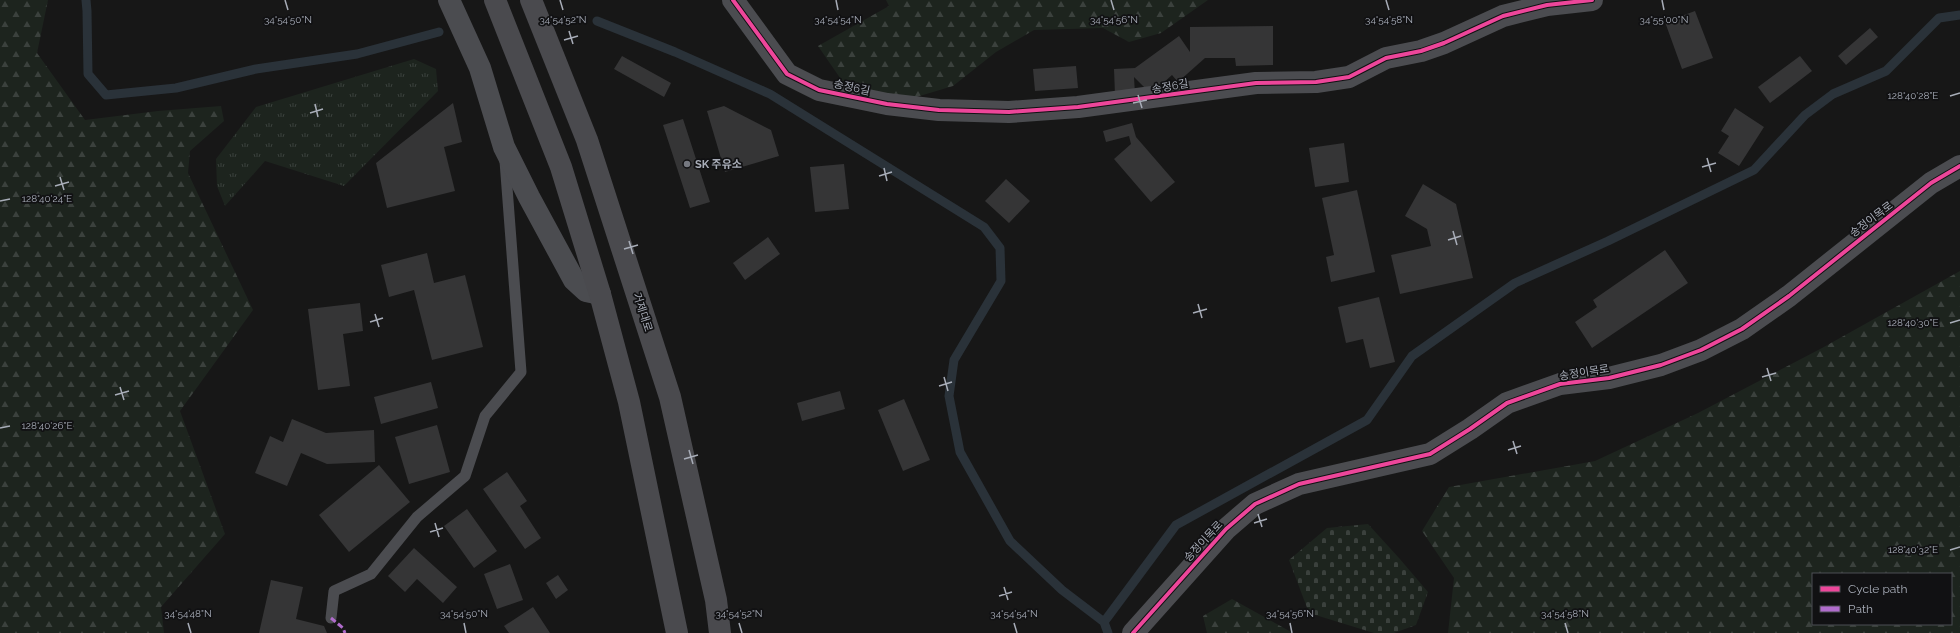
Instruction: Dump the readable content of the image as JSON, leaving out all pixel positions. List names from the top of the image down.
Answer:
{
  "streets": {
    "main road": ["거제대로"],
    "street": ["송정6길", "송정이목로"]
  },
  "places": ["SK 주유소"],
  "legend": ["Cycle path", "Path"],
  "coordinates": [
    "34°54'50\"N",
    "34°54'52\"N",
    "34°54'54\"N",
    "34°54'56\"N",
    "34°54'58\"N",
    "34°55'00\"N",
    "128°40'28\"E",
    "128°40'24\"E",
    "128°40'30\"E",
    "128°40'26\"E",
    "128°40'32\"E",
    "34°54'48\"N"
  ]
}
